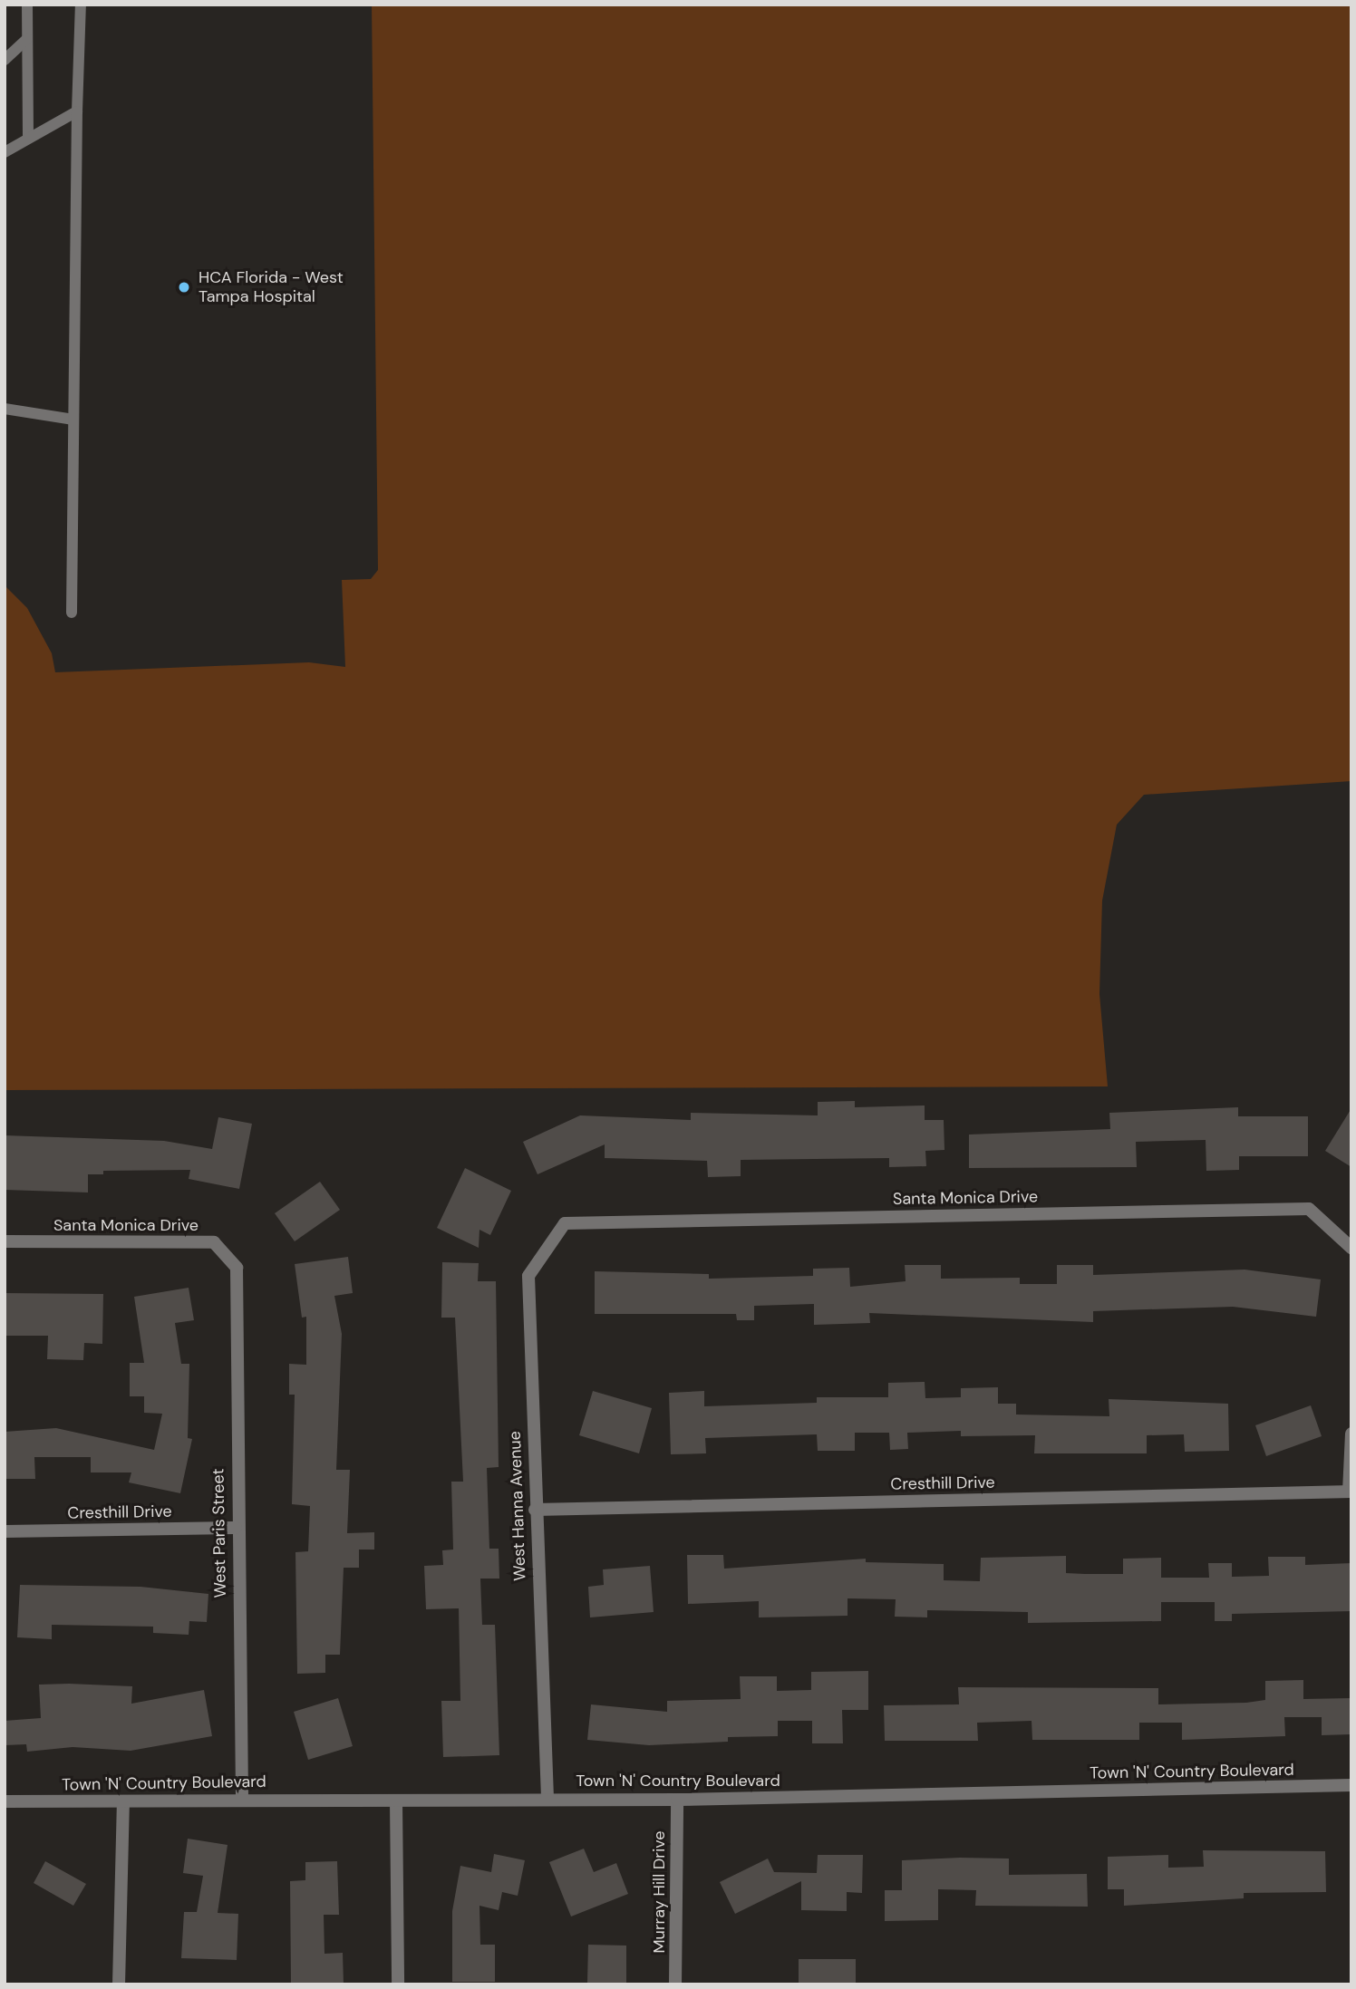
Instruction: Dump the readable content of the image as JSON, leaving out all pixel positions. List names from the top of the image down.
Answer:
{
  "streets": {
    "street": [
      "Santa Monica Drive",
      "Cresthill Drive",
      "West Hanna Avenue",
      "West Paris Street",
      "Town 'N' Country Boulevard",
      "Murray Hill Drive"
    ]
  },
  "crossings": [
    ["Santa Monica Drive", "West Hanna Avenue"],
    ["Santa Monica Drive", "West Paris Street"],
    ["Cresthill Drive", "West Hanna Avenue"],
    ["Cresthill Drive", "West Paris Street"],
    ["West Hanna Avenue", "Town 'N' Country Boulevard"],
    ["West Paris Street", "Town 'N' Country Boulevard"],
    ["Town 'N' Country Boulevard", "Murray Hill Drive"]
  ],
  "places": ["HCA Florida - West Tampa Hospital"]
}
